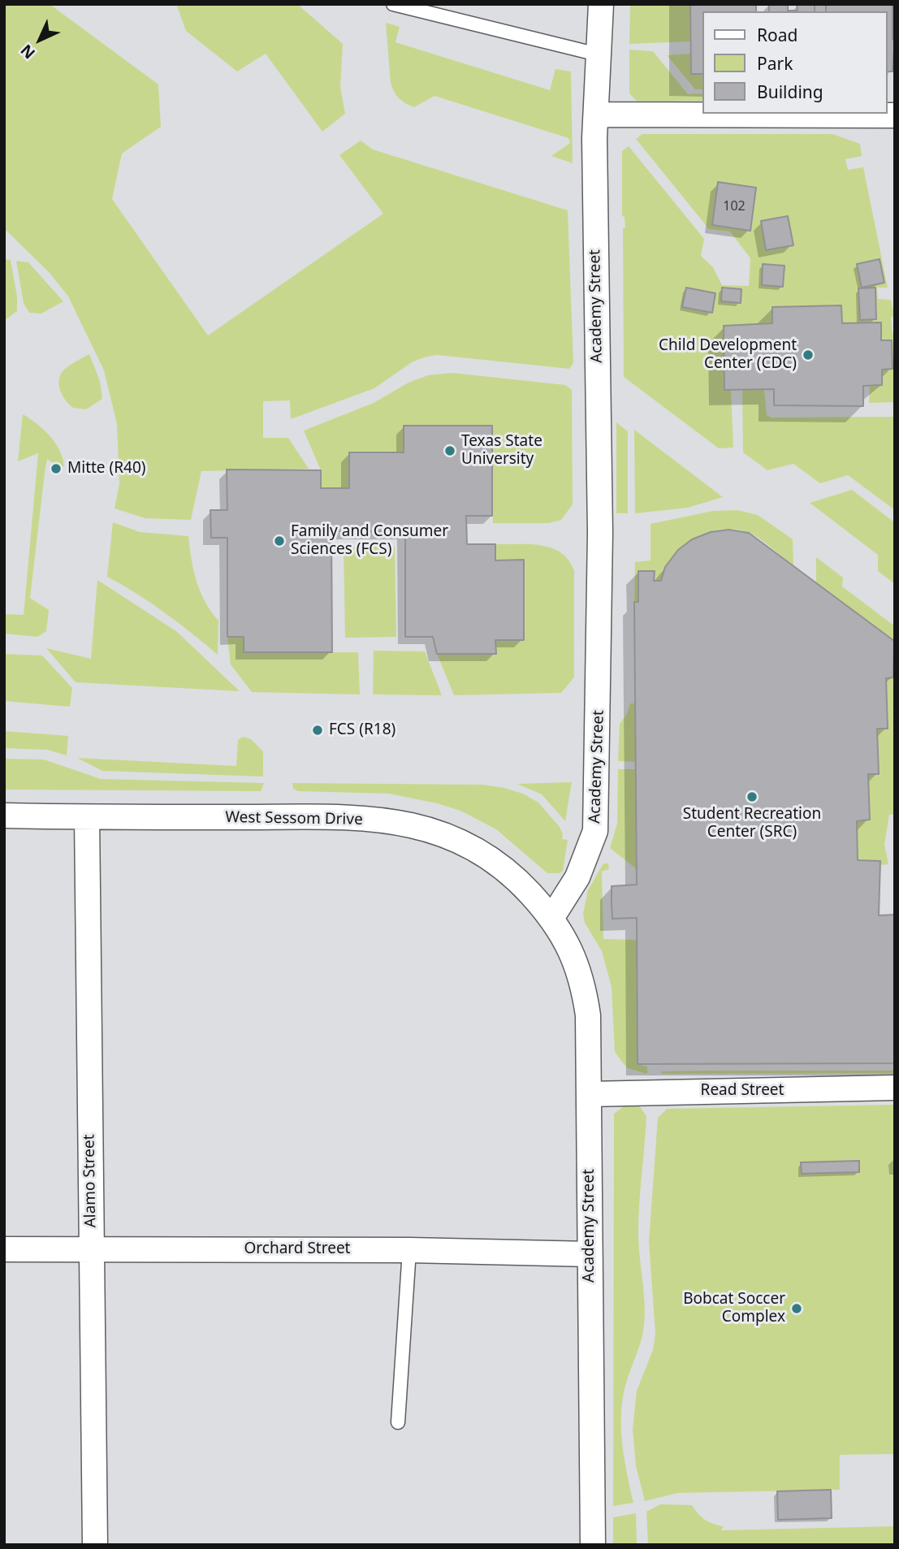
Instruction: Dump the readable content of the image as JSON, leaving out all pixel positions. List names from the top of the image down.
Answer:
{
  "streets": {
    "street": [
      "Academy Street",
      "West Sessom Drive",
      "Read Street",
      "Alamo Street",
      "Orchard Street"
    ]
  },
  "crossings": [
    ["Academy Street", "West Sessom Drive"],
    ["Academy Street", "Read Street"],
    ["Academy Street", "Orchard Street"],
    ["West Sessom Drive", "Alamo Street"],
    ["Alamo Street", "Orchard Street"]
  ],
  "places": [
    "Child Development Center (CDC)",
    "Texas State University",
    "Mitte (R40)",
    "Family and Consumer Sciences (FCS)",
    "FCS (R18)",
    "Student Recreation Center (SRC)",
    "Bobcat Soccer Complex"
  ],
  "house_numbers": ["102"],
  "legend": ["Road", "Park", "Building"],
  "north": "bottom left"
}
